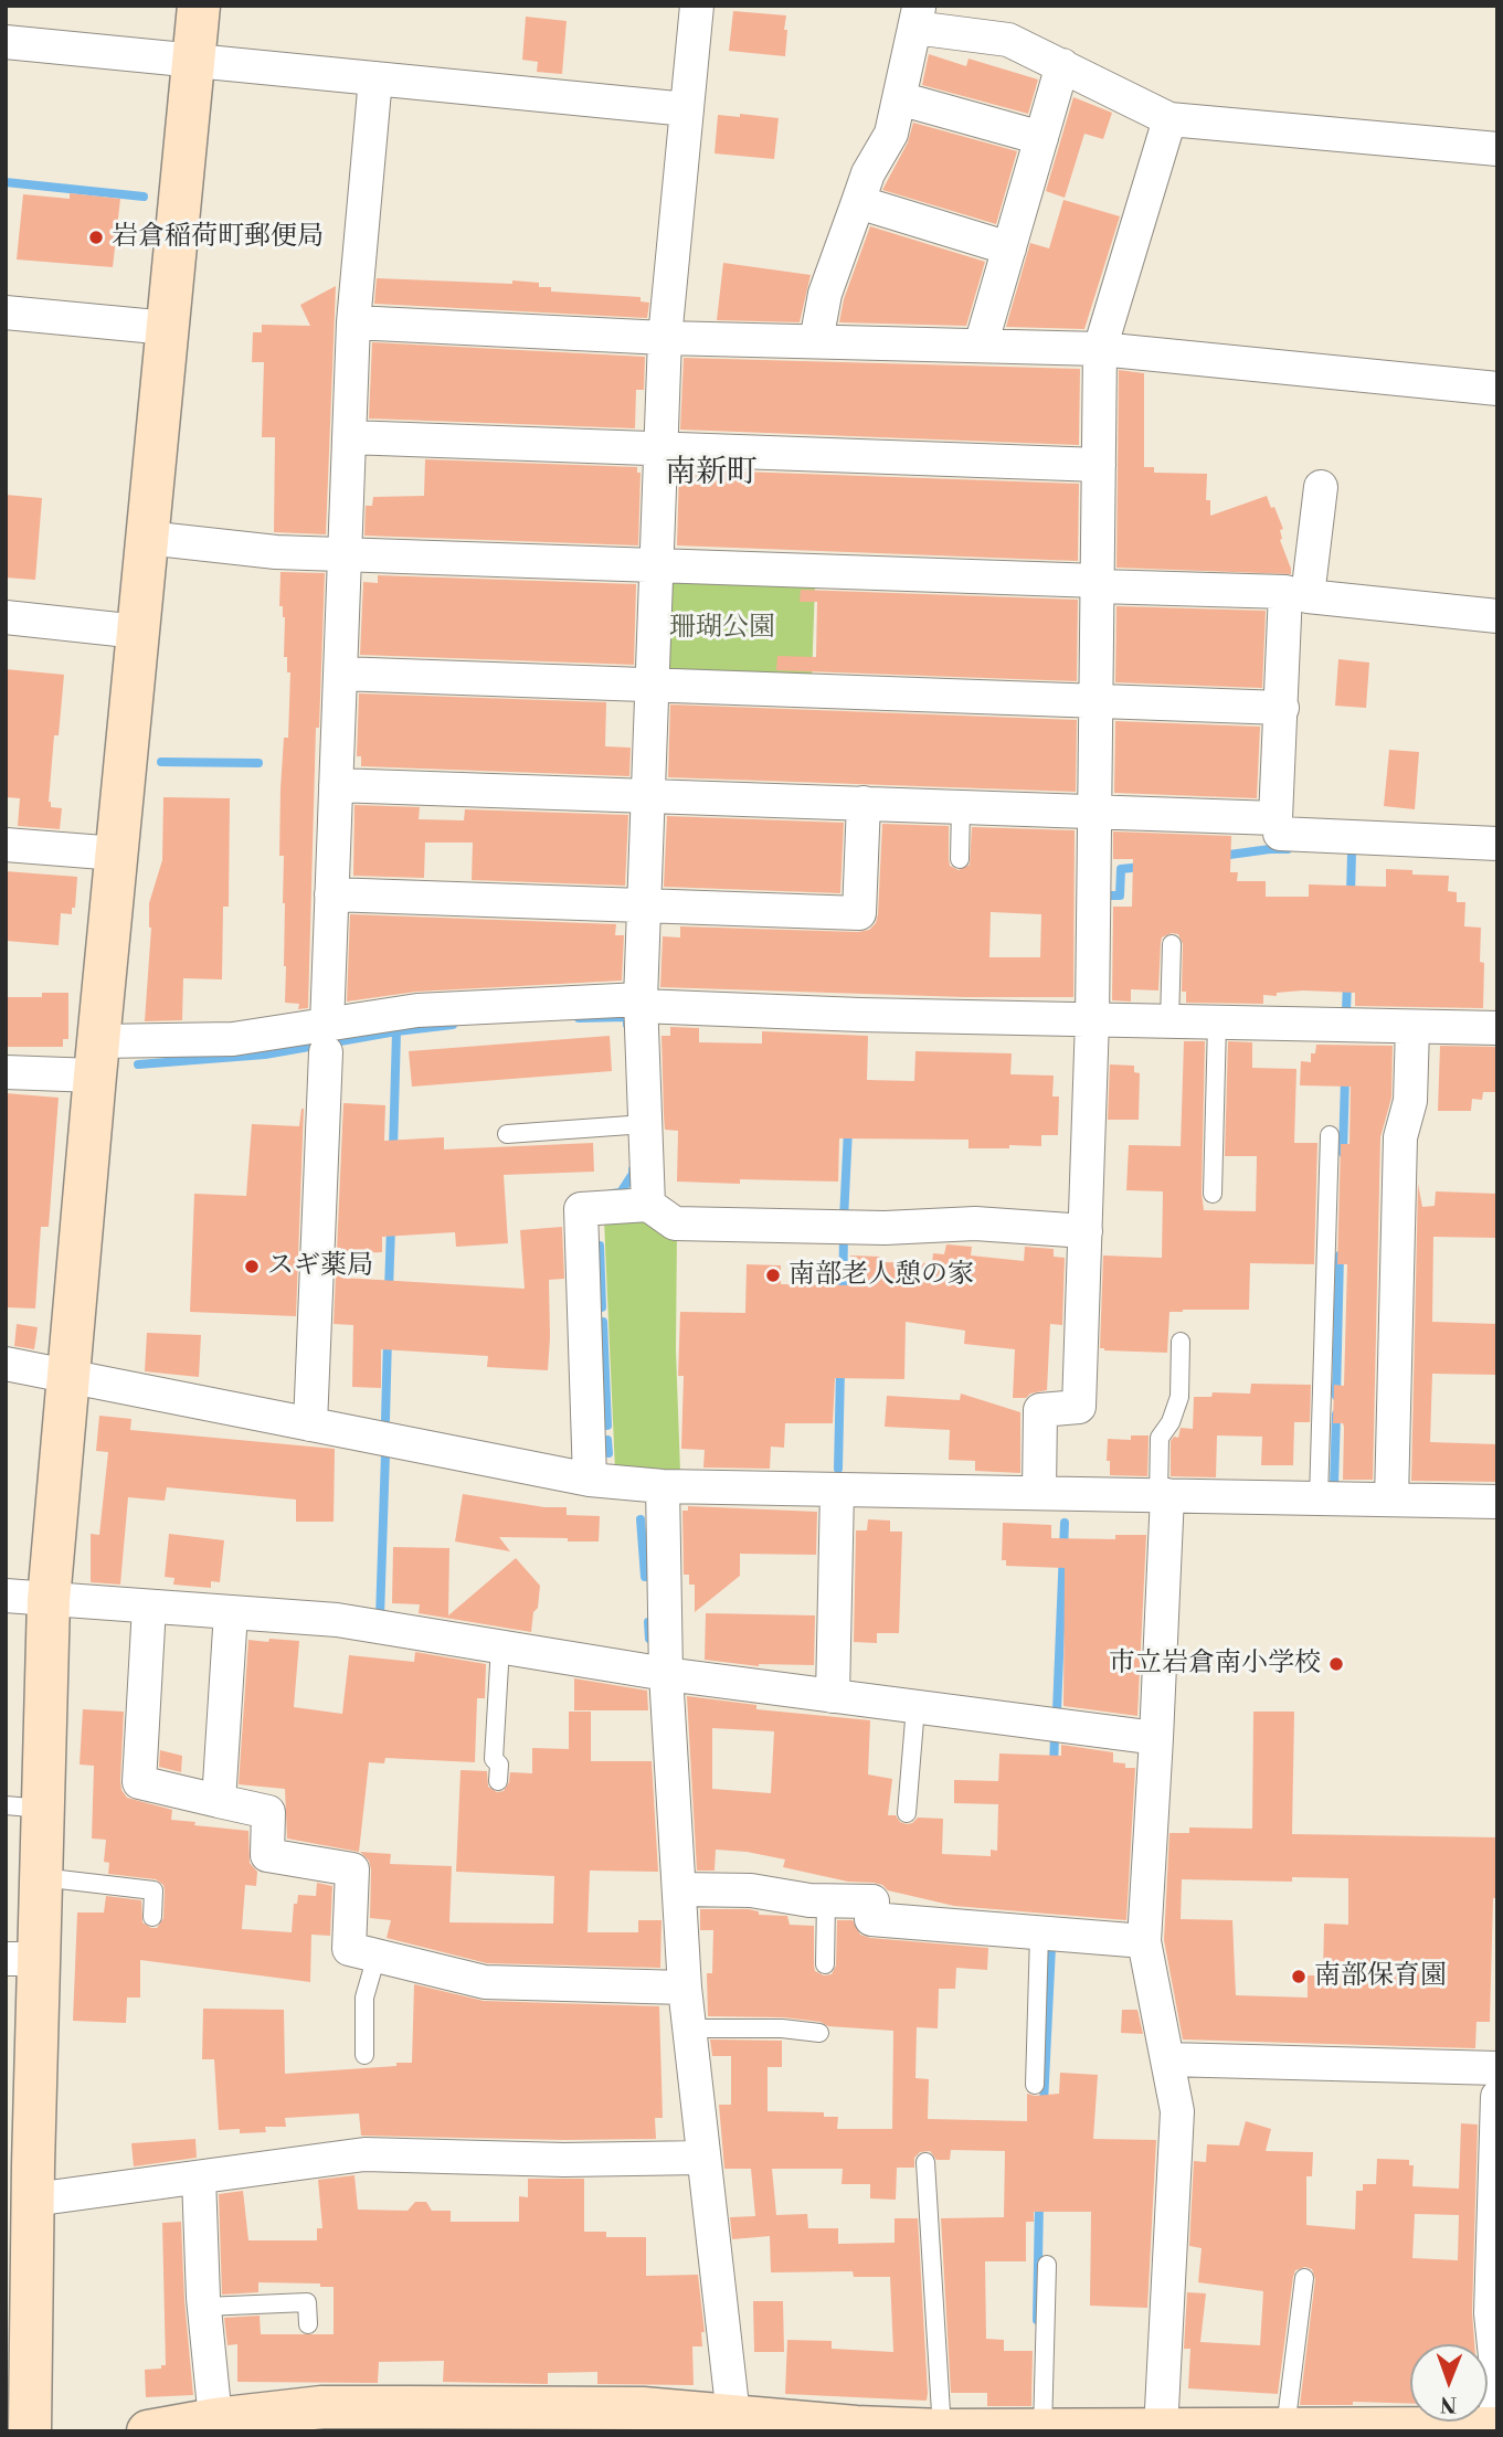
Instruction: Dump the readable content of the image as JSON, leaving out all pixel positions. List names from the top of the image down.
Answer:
{
  "districts": ["南新町"],
  "parks": ["珊瑚公園"],
  "places": [
    "岩倉稲荷町郵便局",
    "スギ薬局",
    "南部老人憩の家",
    "市立岩倉南小学校",
    "南部保育園"
  ],
  "north": "bottom"
}
